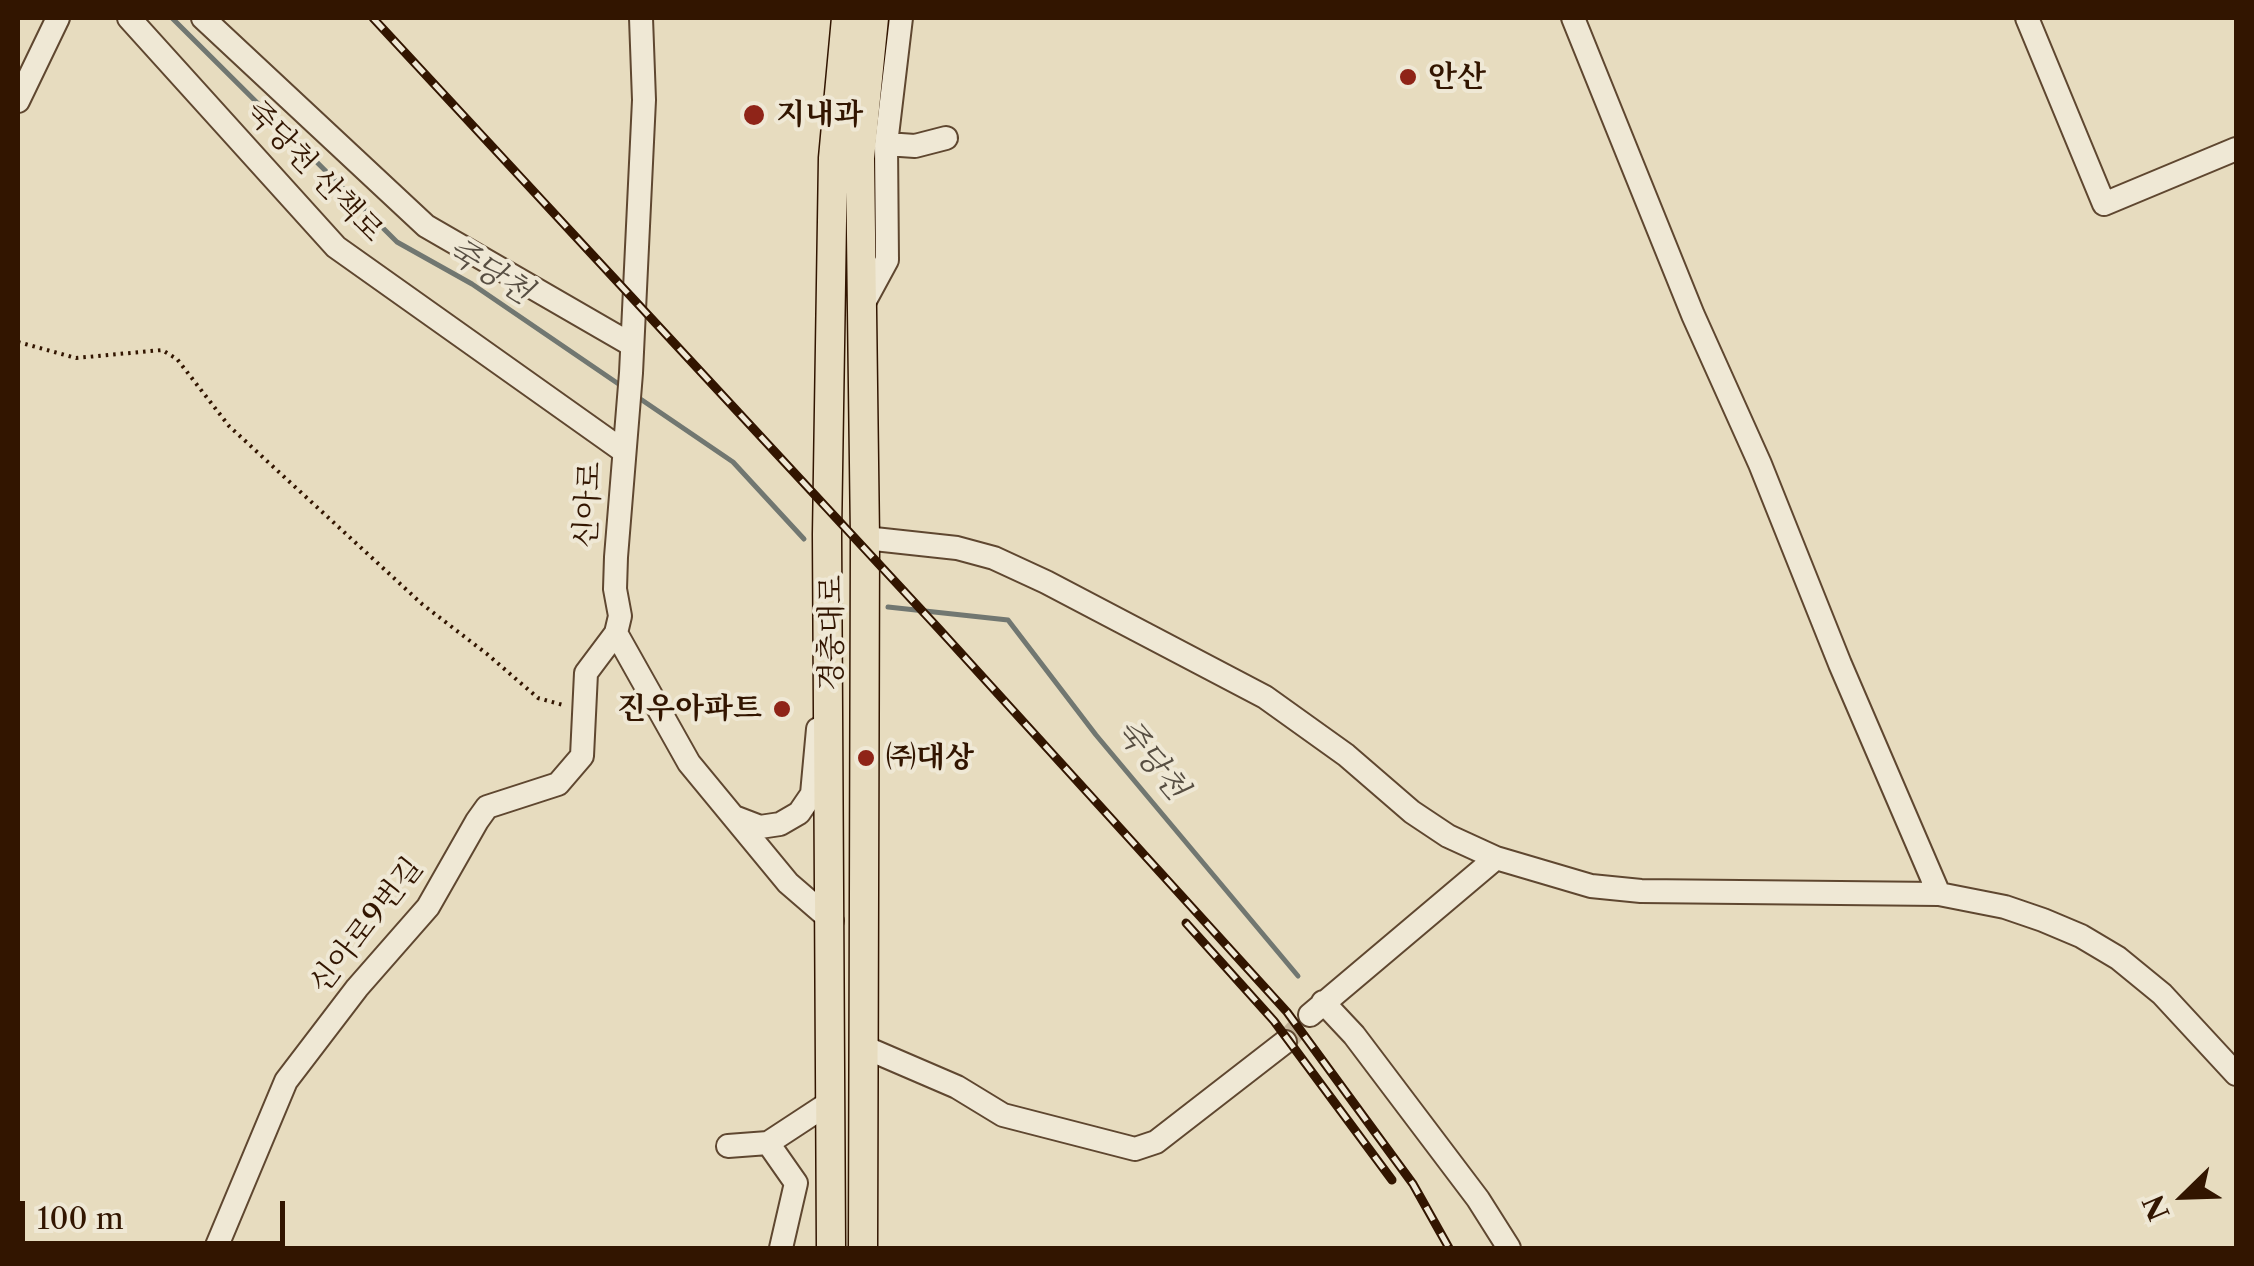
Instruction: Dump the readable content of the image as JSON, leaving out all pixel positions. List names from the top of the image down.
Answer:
{
  "streets": {
    "main road": ["경충대로"],
    "street": ["죽당천 산책로", "신아로", "신아로9번길"]
  },
  "crossings": [
    ["죽당천 산책로", "신아로"],
    ["신아로", "경충대로"],
    ["신아로", "신아로9번길"]
  ],
  "water": ["죽당천"],
  "places": [
    "안산",
    "지내과",
    "진우아파트",
    "㈜대상"
  ],
  "scale_bar": "100 m",
  "north": "bottom left"
}
